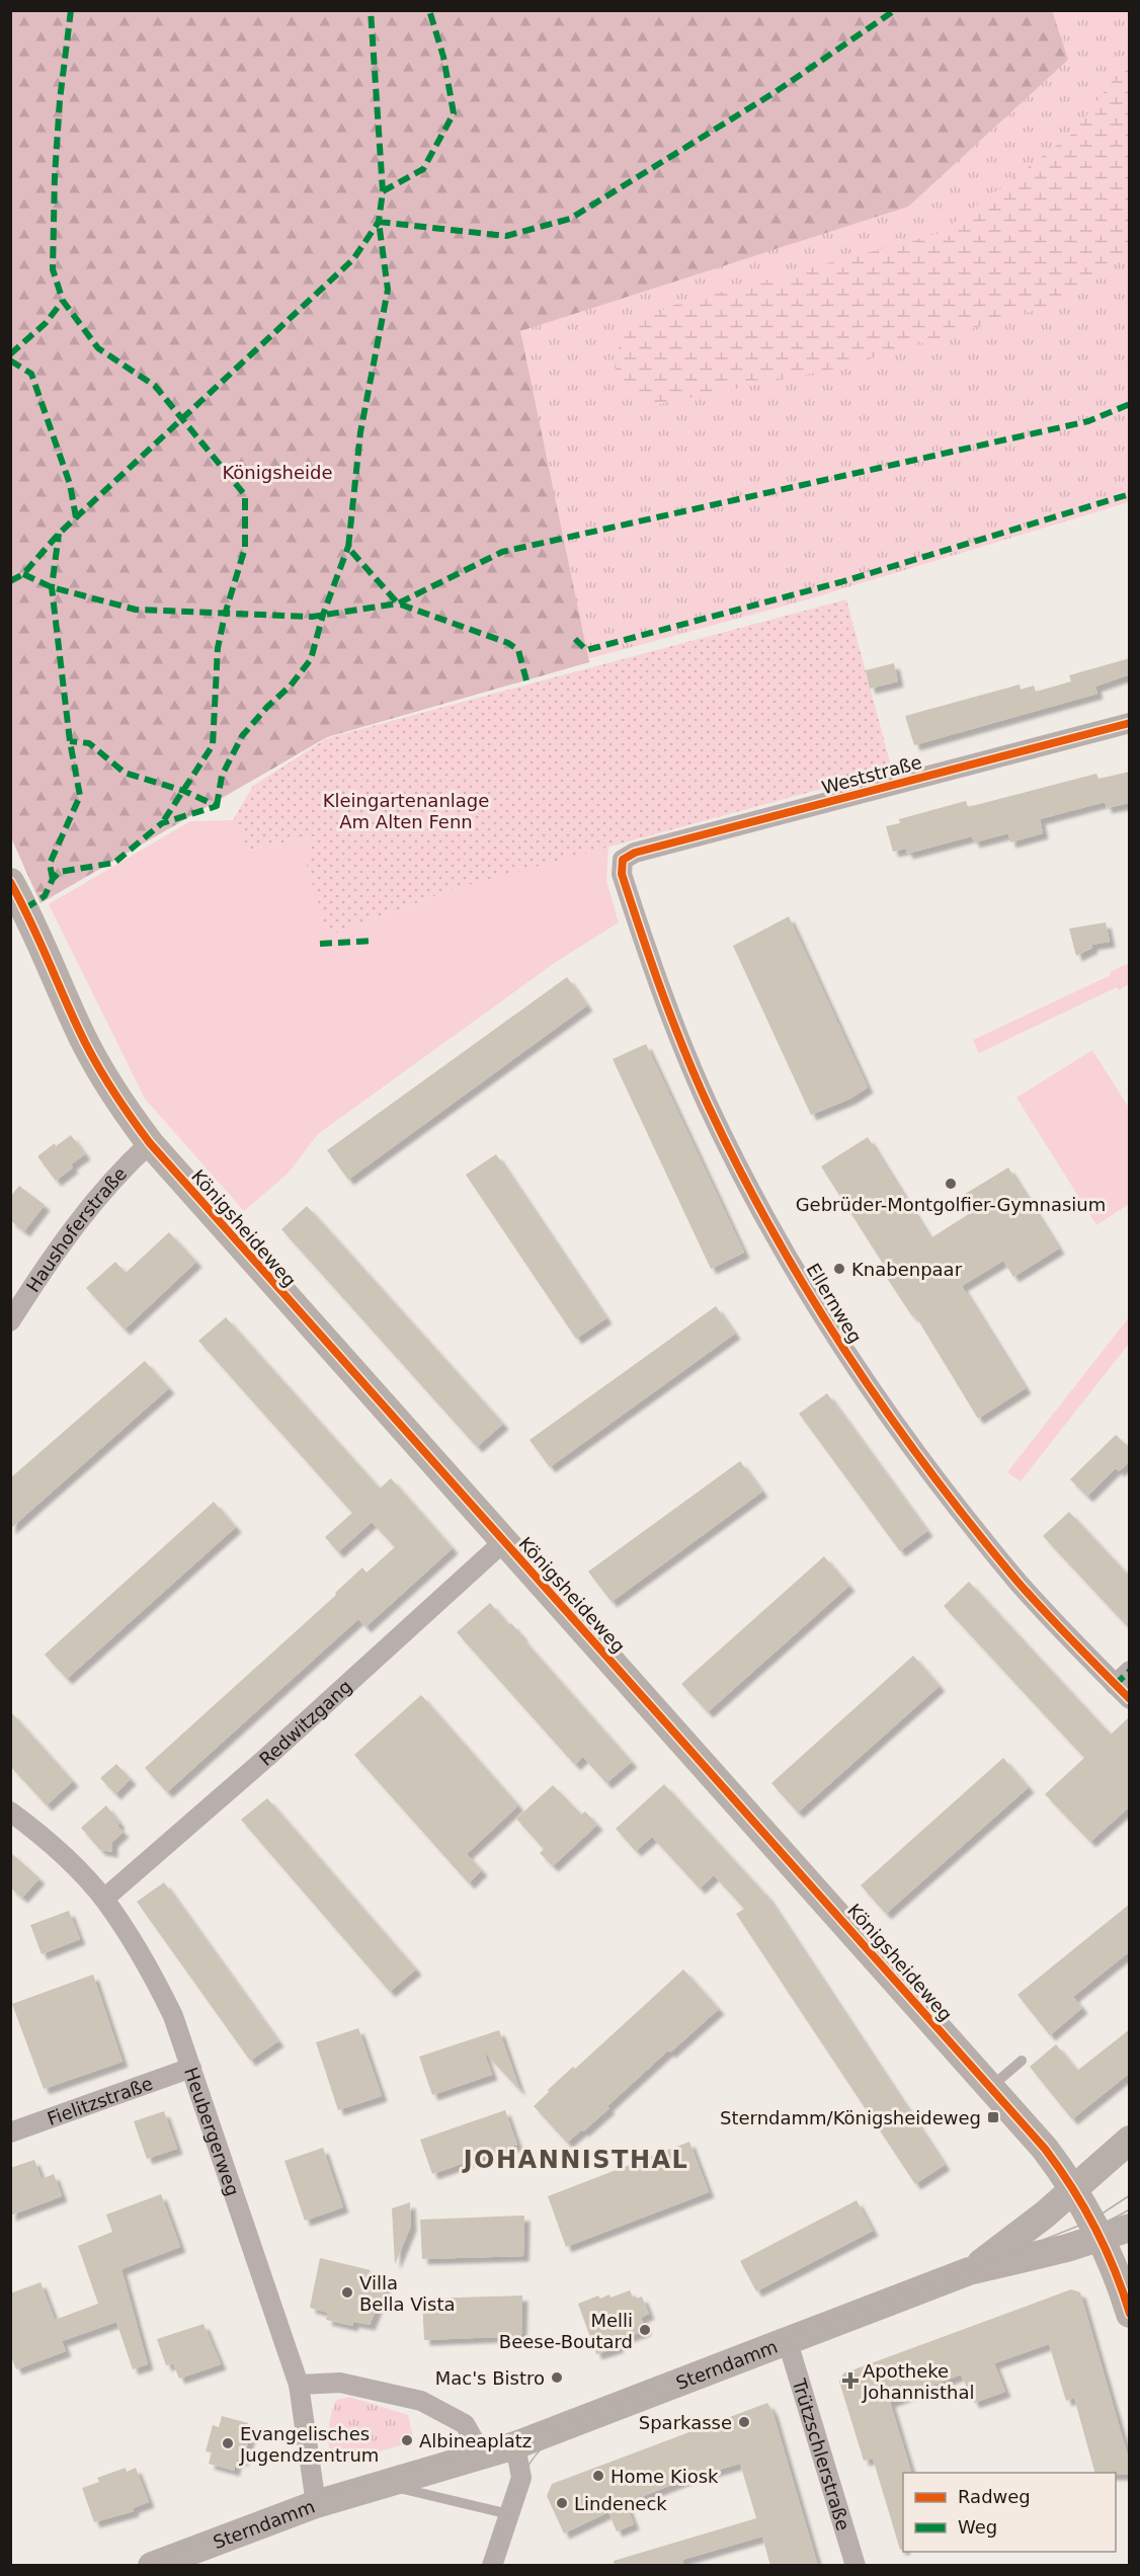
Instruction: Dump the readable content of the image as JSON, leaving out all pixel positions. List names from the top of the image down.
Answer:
{
  "streets": {
    "street": [
      "Weststraße",
      "Königsheideweg",
      "Haushoferstraße",
      "Ellernweg",
      "Redwitzgang",
      "Fielitzstraße",
      "Heubergerweg",
      "Sterndamm",
      "Trützschlerstraße"
    ]
  },
  "crossings": [
    ["Weststraße", "Ellernweg"],
    ["Königsheideweg", "Haushoferstraße"],
    ["Königsheideweg", "Redwitzgang"],
    ["Königsheideweg", "Sterndamm"],
    ["Redwitzgang", "Heubergerweg"],
    ["Fielitzstraße", "Heubergerweg"],
    ["Heubergerweg", "Sterndamm"],
    ["Sterndamm", "Trützschlerstraße"]
  ],
  "districts": ["JOHANNISTHAL"],
  "parks": ["Königsheide", "Kleingartenanlage Am Alten Fenn"],
  "places": {
    "other": [
      "Gebrüder-Montgolfier-Gymnasium",
      "Knabenpaar",
      "Villa Bella Vista",
      "Melli Beese-Boutard",
      "Mac's Bistro",
      "Sparkasse",
      "Albineaplatz",
      "Evangelisches Jugendzentrum",
      "Home Kiosk",
      "Lindeneck"
    ],
    "transit": ["Sterndamm/Königsheideweg"],
    "health": ["Apotheke Johannisthal"]
  },
  "legend": ["Radweg", "Weg"]
}
